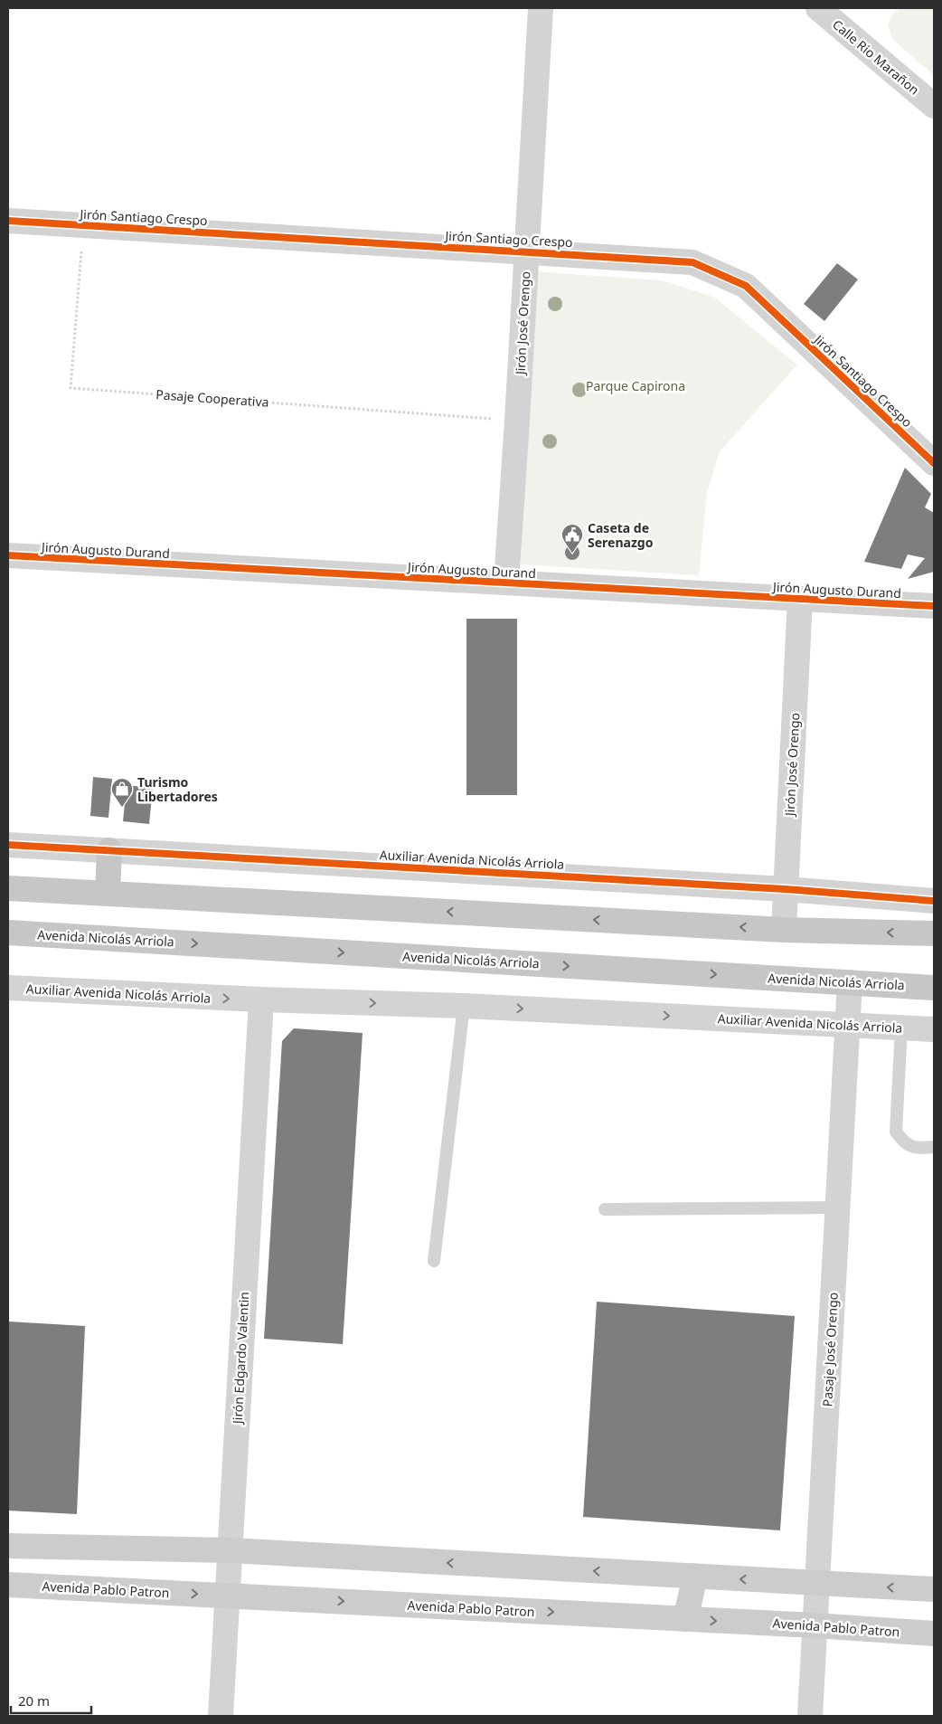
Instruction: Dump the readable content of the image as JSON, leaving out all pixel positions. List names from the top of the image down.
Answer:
{
  "streets": {
    "main road": ["Avenida Nicolás Arriola"],
    "street": [
      "Calle Rio Marañon",
      "Jirón Santiago Crespo",
      "Jirón José Orengo",
      "Jirón Augusto Durand",
      "Auxiliar Avenida Nicolás Arriola",
      "Pasaje José Orengo",
      "Jirón Edgardo Valentin",
      "Avenida Pablo Patron"
    ],
    "path": ["Pasaje Cooperativa"]
  },
  "crossings": [
    ["Jirón Santiago Crespo", "Jirón José Orengo"],
    ["Jirón Santiago Crespo", "Pasaje Cooperativa"],
    ["Jirón José Orengo", "Pasaje Cooperativa"],
    ["Jirón José Orengo", "Jirón Augusto Durand"],
    ["Jirón José Orengo", "Auxiliar Avenida Nicolás Arriola"],
    ["Auxiliar Avenida Nicolás Arriola", "Pasaje José Orengo"],
    ["Auxiliar Avenida Nicolás Arriola", "Jirón Edgardo Valentin"],
    ["Avenida Nicolás Arriola", "Pasaje José Orengo"],
    ["Pasaje José Orengo", "Avenida Pablo Patron"],
    ["Jirón Edgardo Valentin", "Avenida Pablo Patron"]
  ],
  "parks": ["Parque Capirona"],
  "places": {
    "public building": ["Caseta de Serenazgo"],
    "shop": ["Turismo Libertadores"]
  },
  "scale_bar": "20 m"
}
